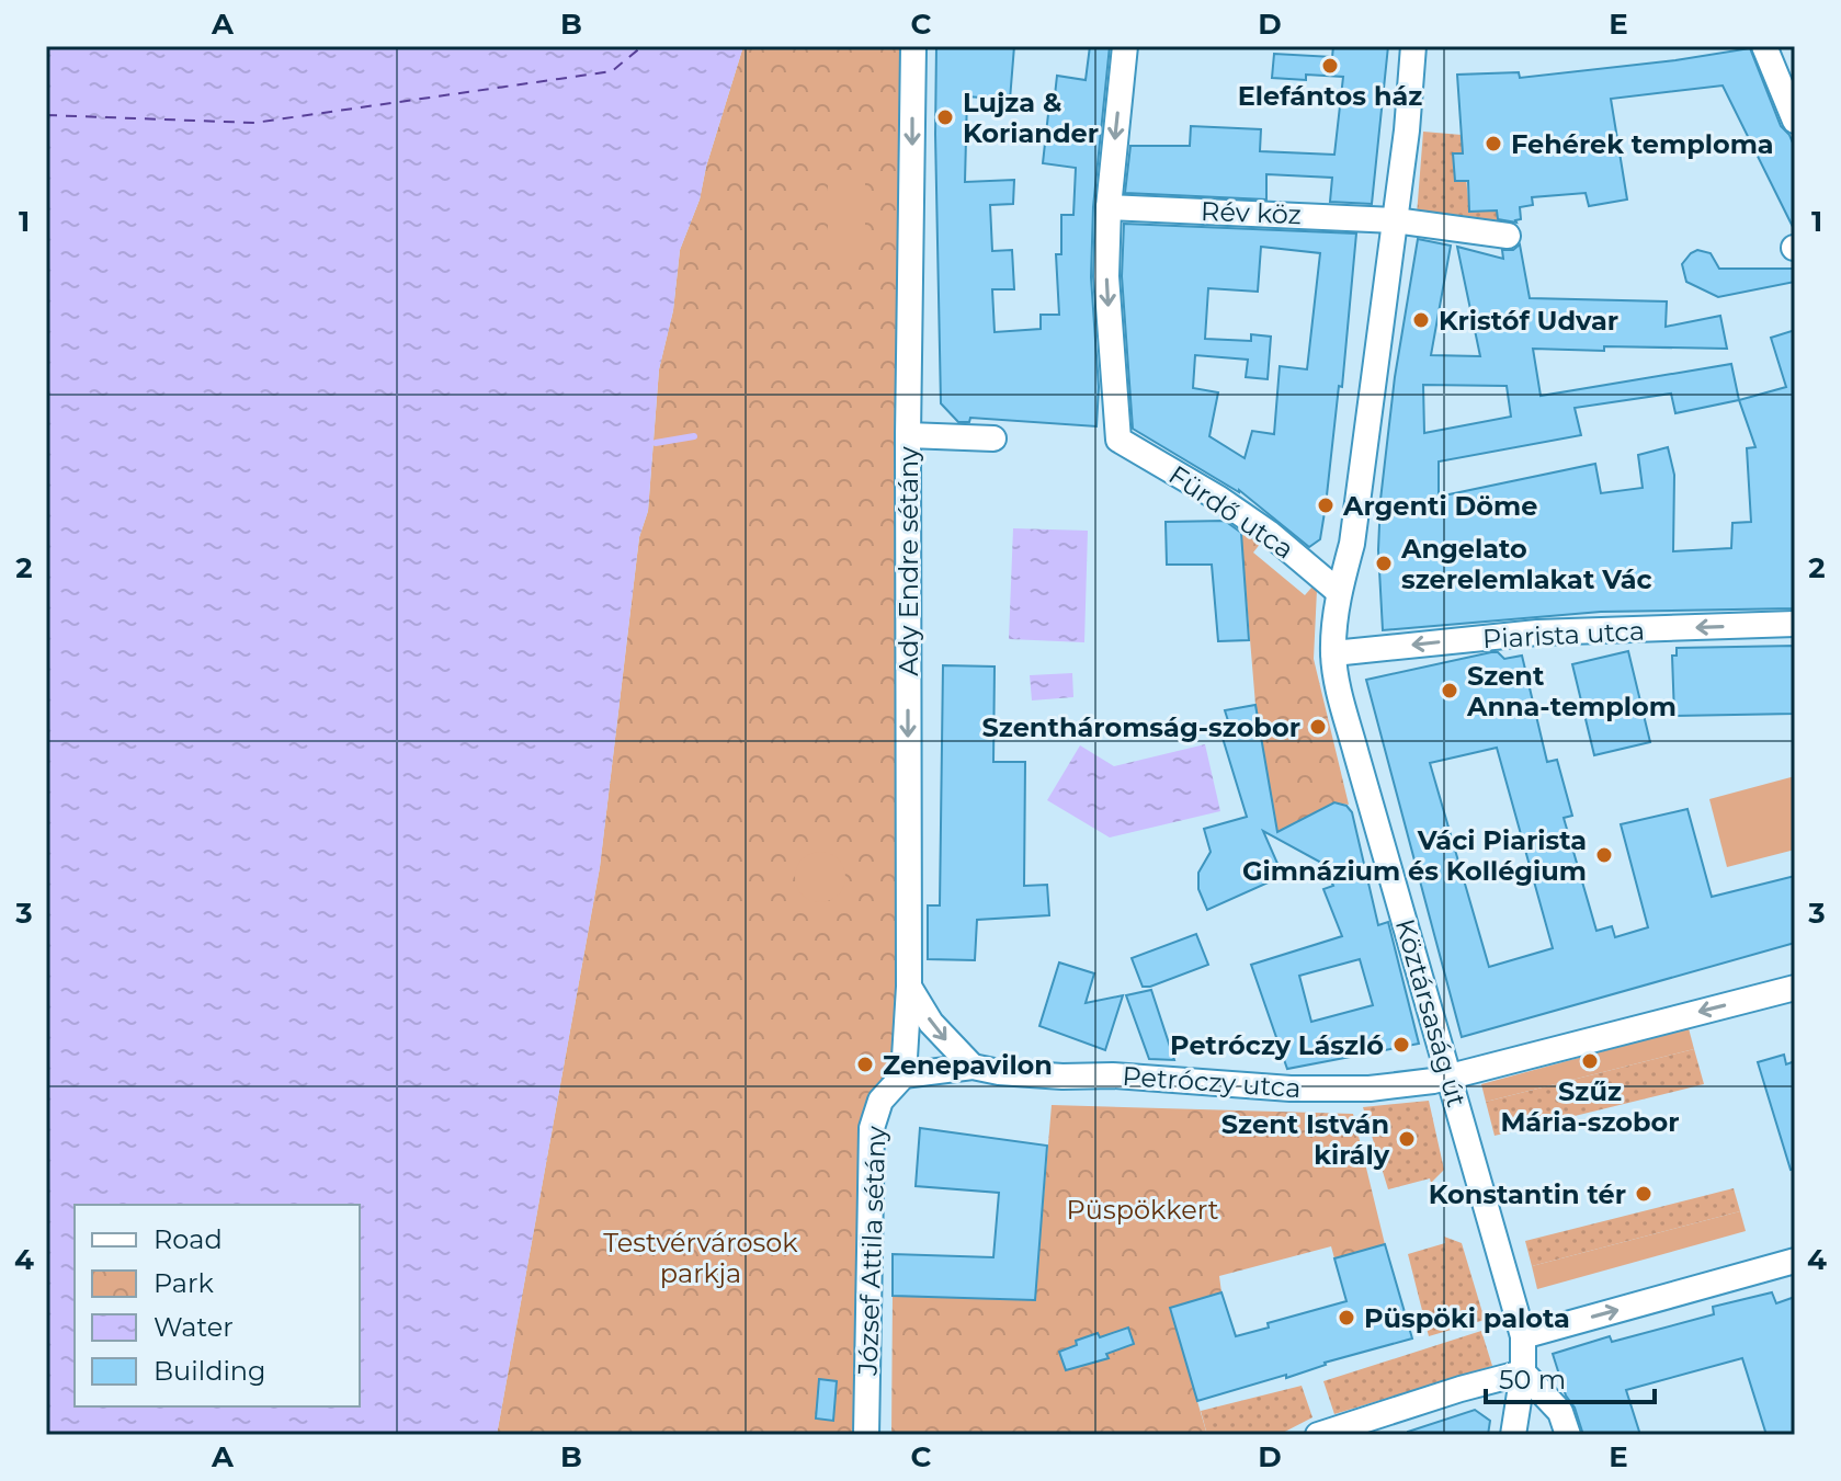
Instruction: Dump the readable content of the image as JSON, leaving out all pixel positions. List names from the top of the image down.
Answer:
{
  "streets": {
    "street": [
      "Rév köz",
      "Fürdő utca",
      "Ady Endre sétány",
      "Piarista utca",
      "Köztársaság út",
      "Petróczy utca",
      "József Attila sétány"
    ]
  },
  "crossings": [
    ["Rév köz", "Fürdő utca"],
    ["Rév köz", "Köztársaság út"],
    ["Fürdő utca", "Köztársaság út"],
    ["Ady Endre sétány", "Petróczy utca"],
    ["Ady Endre sétány", "József Attila sétány"],
    ["Piarista utca", "Köztársaság út"],
    ["Köztársaság út", "Petróczy utca"],
    ["Petróczy utca", "József Attila sétány"]
  ],
  "one_way": ["Fürdő utca", "Ady Endre sétány", "Piarista utca"],
  "parks": ["Püspökkert", "Testvérvárosok parkja"],
  "places": [
    "Elefántos ház",
    "Lujza & Koriander",
    "Fehérek temploma",
    "Kristóf Udvar",
    "Argenti Döme",
    "Angelato szerelemlakat Vác",
    "Szent Anna-templom",
    "Szentháromság-szobor",
    "Váci Piarista Gimnázium és Kollégium",
    "Petróczy László",
    "Szűz Mária-szobor",
    "Zenepavilon",
    "Szent István király",
    "Konstantin tér",
    "Püspöki palota"
  ],
  "legend": [
    "Road",
    "Park",
    "Water",
    "Building"
  ],
  "scale_bar": "50 m",
  "grid": {
    "columns": [
      "A",
      "B",
      "C",
      "D",
      "E"
    ],
    "rows": [
      "1",
      "2",
      "3",
      "4"
    ]
  }
}
